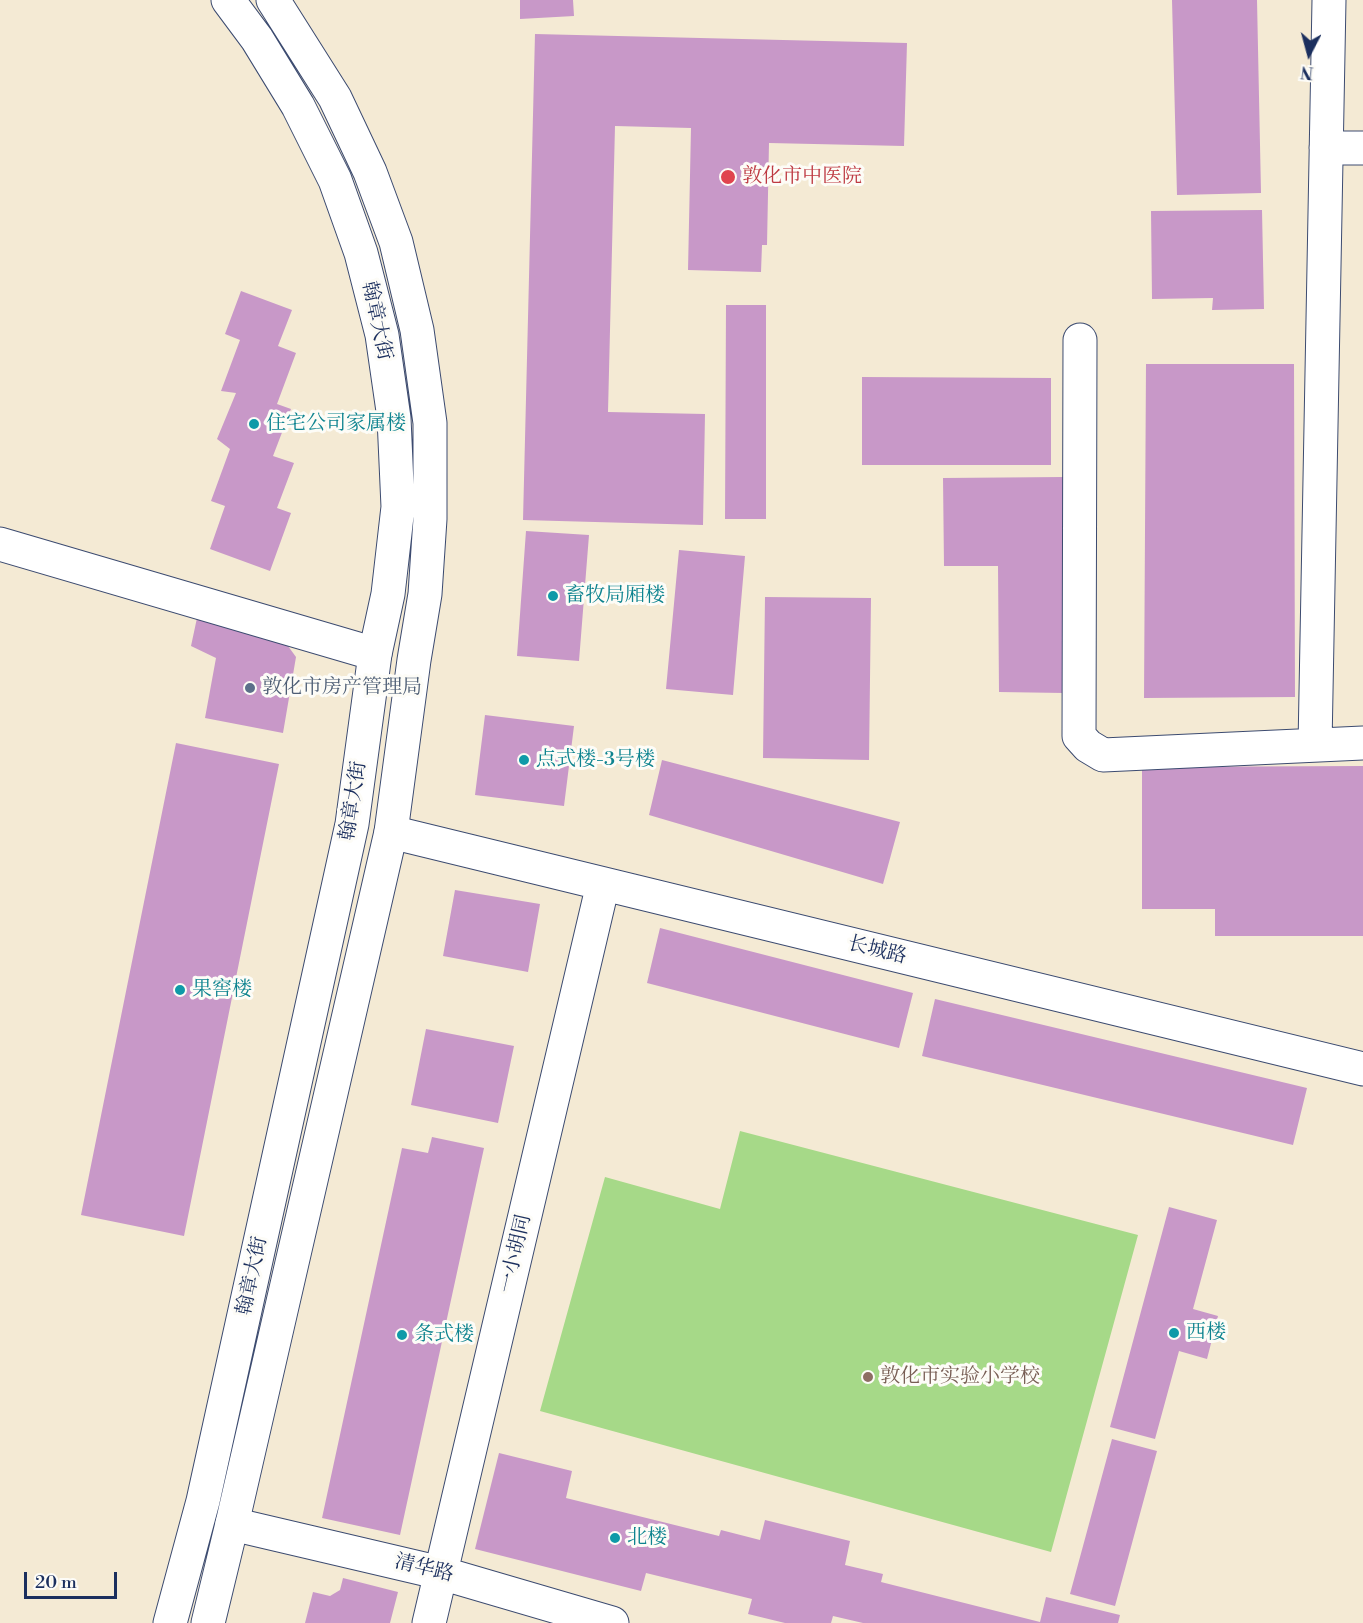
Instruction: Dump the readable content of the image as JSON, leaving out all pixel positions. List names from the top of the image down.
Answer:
{
  "streets": {
    "street": [
      "翰章大街",
      "长城路",
      "一小胡同",
      "清华路"
    ]
  },
  "crossings": [
    ["翰章大街", "长城路"],
    ["翰章大街", "清华路"],
    ["长城路", "一小胡同"],
    ["一小胡同", "清华路"]
  ],
  "places": [
    "敦化市中医院",
    "住宅公司家属楼",
    "畜牧局厢楼",
    "敦化市房产管理局",
    "点式楼-3号楼",
    "果窖楼",
    "西楼",
    "条式楼",
    "敦化市实验小学校",
    "北楼"
  ],
  "scale_bar": "20 m",
  "north": "bottom"
}
